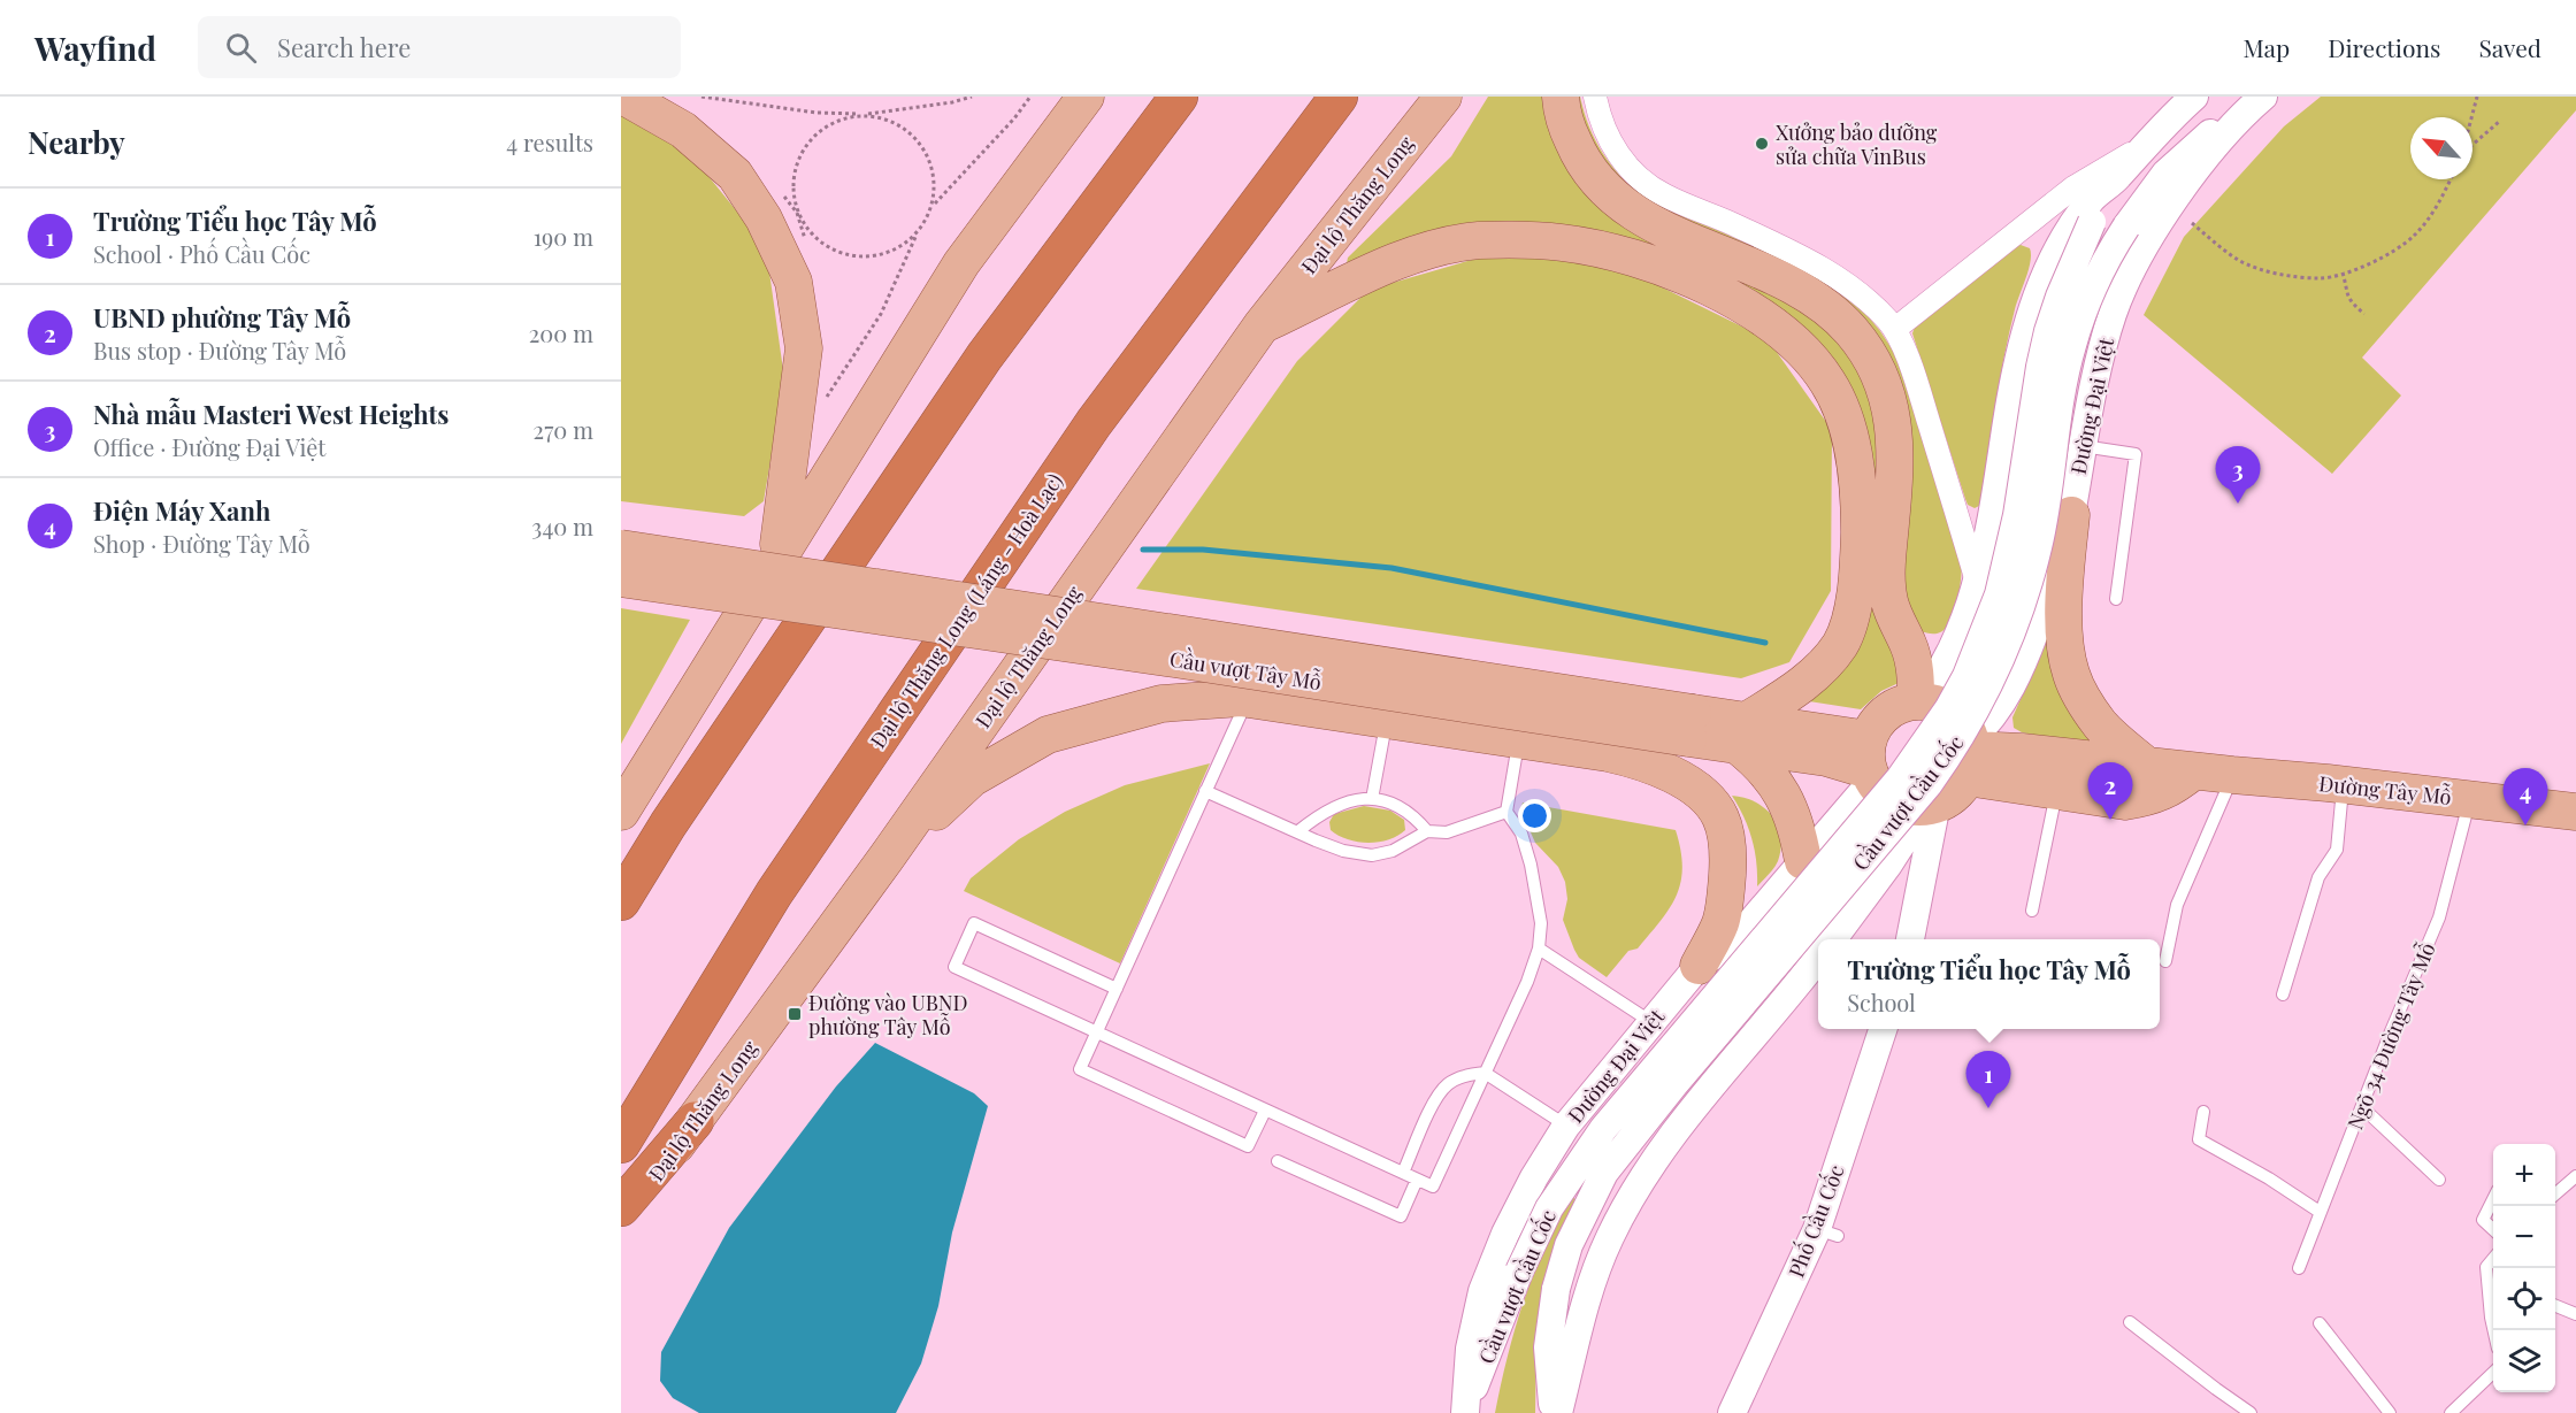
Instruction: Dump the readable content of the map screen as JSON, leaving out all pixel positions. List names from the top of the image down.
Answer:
{
  "streets": {
    "highway": ["Đại lộ Thăng Long (Láng - Hoà Lạc)"],
    "main road": ["Đại lộ Thăng Long", "Cầu vượt Tây Mỗ", "Đường Tây Mỗ"],
    "street": ["Đường Đại Việt", "Cầu vượt Cầu Cốc", "Phố Cầu Cốc"],
    "lane": ["Ngõ 34 Đường Tây Mỗ"]
  },
  "crossings": [
    ["Đường Đại Việt", "Cầu vượt Tây Mỗ"],
    ["Đường Đại Việt", "Đường Tây Mỗ"],
    ["Đường Đại Việt", "Cầu vượt Cầu Cốc"],
    ["Cầu vượt Tây Mỗ", "Đường Tây Mỗ"],
    ["Đường Tây Mỗ", "Ngõ 34 Đường Tây Mỗ"]
  ],
  "places": {
    "other": ["Xưởng bảo dưỡng sửa chữa VinBus"],
    "transit": ["Đường vào UBND phường Tây Mỗ"]
  },
  "north": "top left",
  "page": {
    "header": "Wayfind",
    "search": "Search here",
    "nav": ["Map", "Directions", "Saved"],
    "heading": ["Nearby", "4 results"],
    "list": [
      {
        "mark": "1",
        "name": "Trường Tiểu học Tây Mỗ",
        "note": "School · Phố Cầu Cốc",
        "value": "190 m"
      },
      {
        "mark": "2",
        "name": "UBND phường Tây Mỗ",
        "note": "Bus stop · Đường Tây Mỗ",
        "value": "200 m"
      },
      {
        "mark": "3",
        "name": "Nhà mẫu Masteri West Heights",
        "note": "Office · Đường Đại Việt",
        "value": "270 m"
      },
      {
        "mark": "4",
        "name": "Điện Máy Xanh",
        "note": "Shop · Đường Tây Mỗ",
        "value": "340 m"
      }
    ],
    "pins": [
      "3",
      "2",
      "4",
      "1"
    ],
    "popup": ["Trường Tiểu học Tây Mỗ", "School"],
    "map_buttons": ["+", "−"]
  }
}
